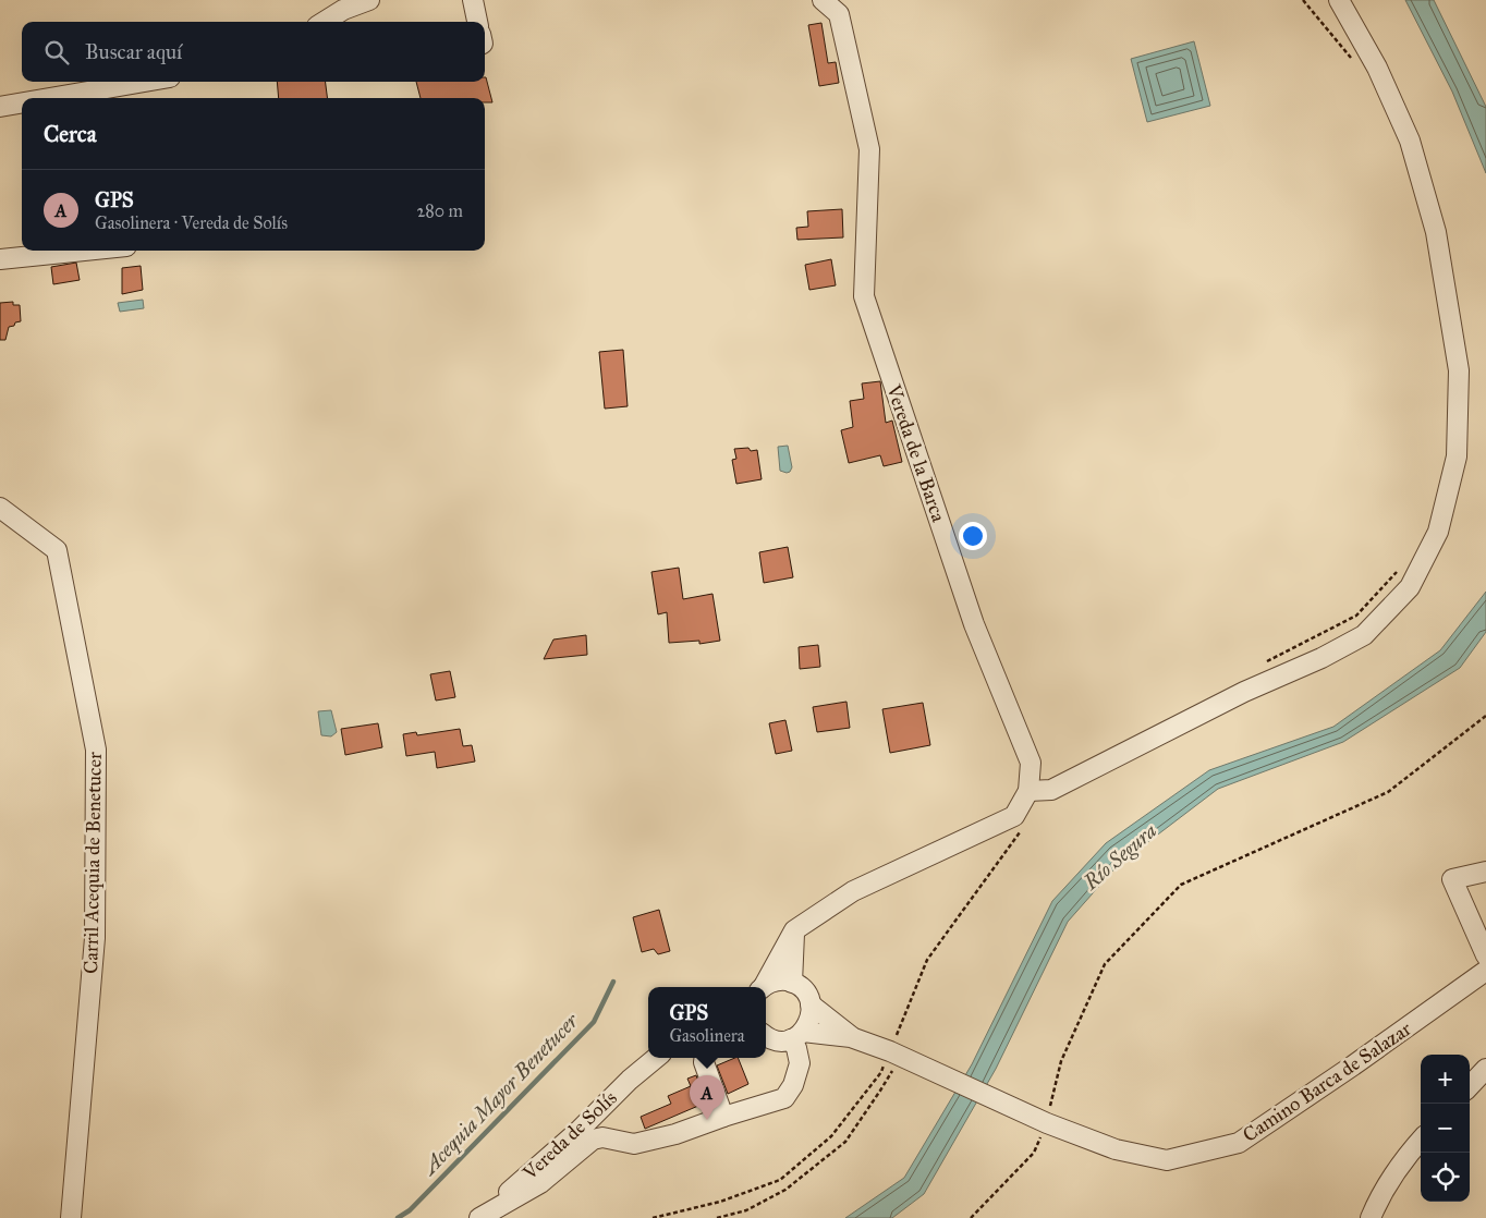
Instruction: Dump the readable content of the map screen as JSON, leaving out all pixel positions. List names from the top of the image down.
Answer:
{
  "streets": {
    "street": [
      "Vereda de la Barca",
      "Carril Acequia de Benetucer",
      "Camino Barca de Salazar",
      "Vereda de Solís"
    ]
  },
  "water": ["Río Segura", "Acequia Mayor Benetucer"],
  "page": {
    "search": "Buscar aquí",
    "heading": "Cerca",
    "list": [
      {
        "mark": "A",
        "name": "GPS",
        "note": "Gasolinera · Vereda de Solís",
        "value": "280 m"
      }
    ],
    "popup": ["GPS", "Gasolinera"],
    "map_buttons": ["+", "−"],
    "pins": "A"
  }
}
